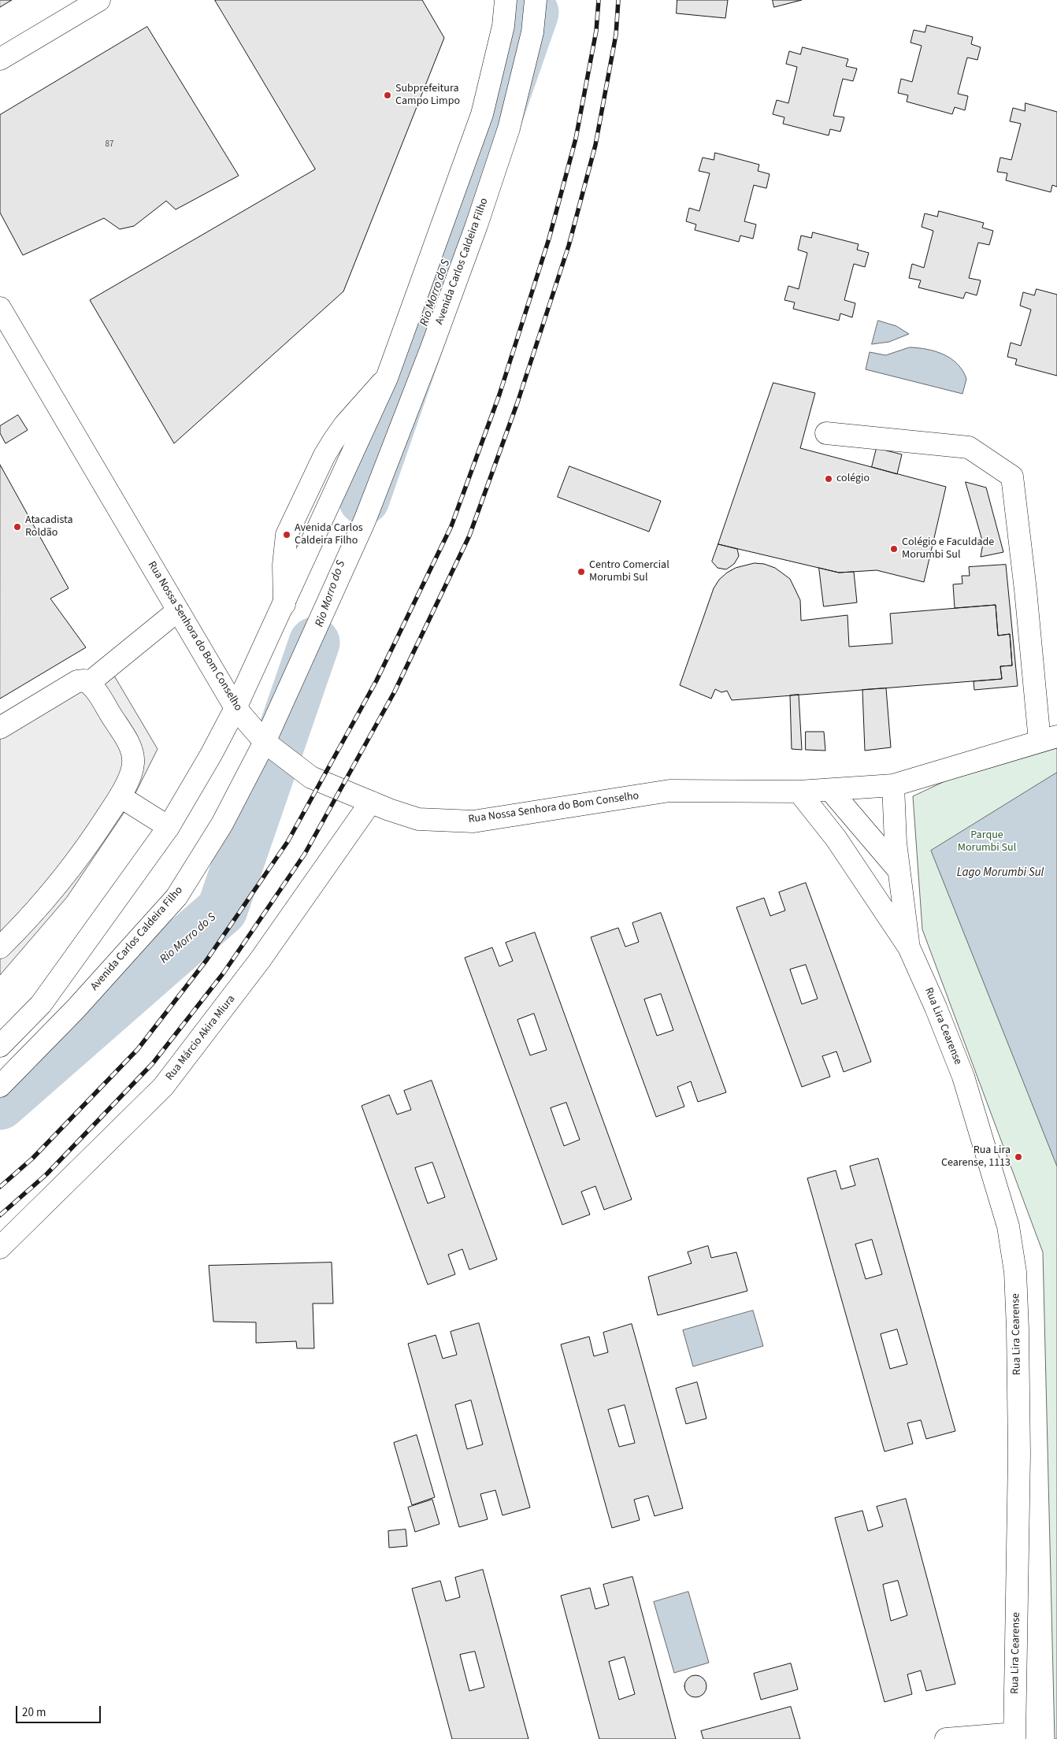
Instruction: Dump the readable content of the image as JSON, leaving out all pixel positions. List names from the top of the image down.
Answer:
{
  "streets": {
    "street": [
      "Avenida Carlos Caldeira Filho",
      "Rua Nossa Senhora do Bom Conselho",
      "Rua Lira Cearense",
      "Rua Márcio Akira Miura"
    ]
  },
  "crossings": [
    ["Avenida Carlos Caldeira Filho", "Rua Nossa Senhora do Bom Conselho"],
    ["Rua Nossa Senhora do Bom Conselho", "Rua Lira Cearense"],
    ["Rua Nossa Senhora do Bom Conselho", "Rua Márcio Akira Miura"]
  ],
  "water": ["Rio Morro do S", "Lago Morumbi Sul"],
  "parks": ["Parque Morumbi Sul"],
  "places": [
    "Subprefeitura Campo Limpo",
    "colégio",
    "Atacadista Roldão",
    "Avenida Carlos Caldeira Filho",
    "Colégio e Faculdade Morumbi Sul",
    "Centro Comercial Morumbi Sul",
    "Rua Lira Cearense, 1113"
  ],
  "house_numbers": ["87"],
  "scale_bar": "20 m"
}
